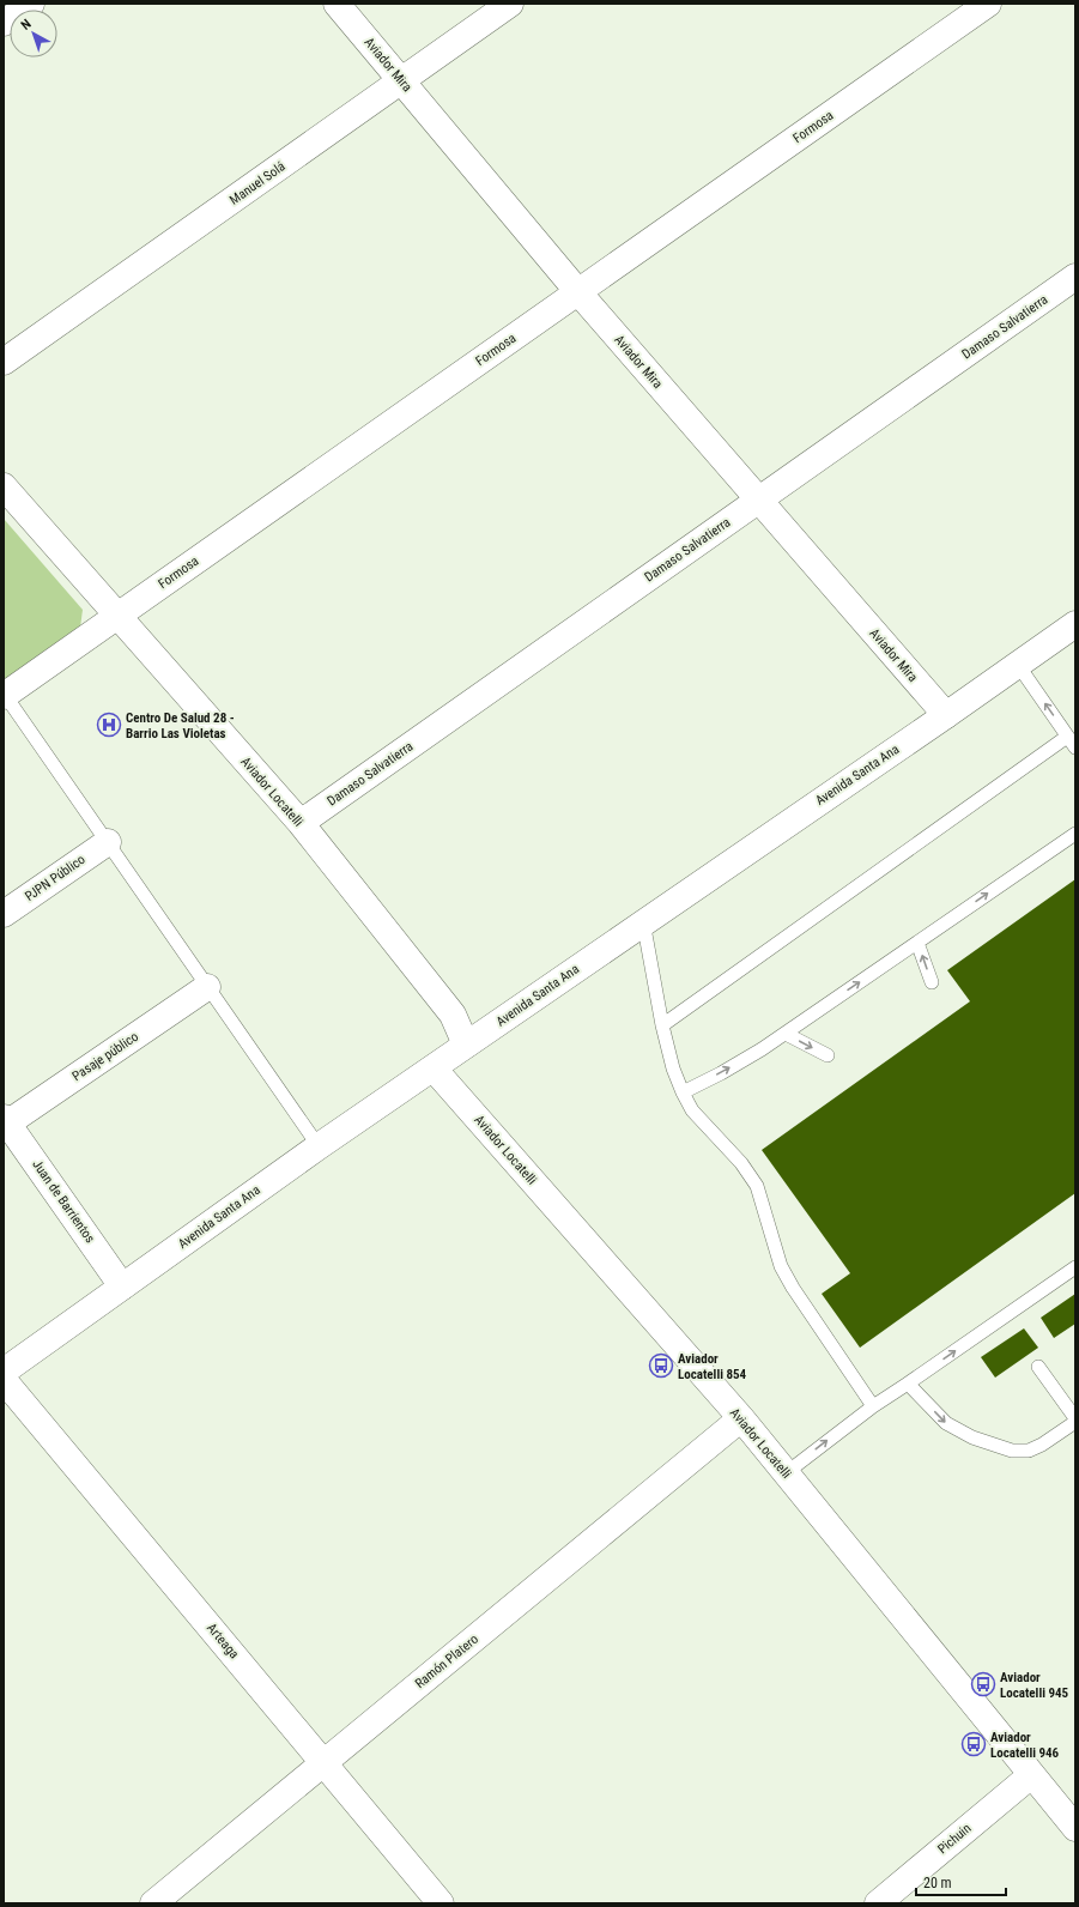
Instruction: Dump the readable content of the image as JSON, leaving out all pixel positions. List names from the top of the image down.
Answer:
{
  "streets": {
    "street": [
      "Aviador Mira",
      "Formosa",
      "Manuel Solá",
      "Damaso Salvatierra",
      "Avenida Santa Ana",
      "Aviador Locatelli",
      "PJPN Público",
      "Pasaje público",
      "Juan de Barrientos",
      "Arteaga",
      "Ramón Platero",
      "Pichuin"
    ]
  },
  "crossings": [
    ["Aviador Mira", "Formosa"],
    ["Aviador Mira", "Manuel Solá"],
    ["Aviador Mira", "Damaso Salvatierra"],
    ["Aviador Mira", "Avenida Santa Ana"],
    ["Formosa", "Aviador Locatelli"],
    ["Damaso Salvatierra", "Aviador Locatelli"],
    ["Avenida Santa Ana", "Aviador Locatelli"],
    ["Avenida Santa Ana", "Juan de Barrientos"],
    ["Aviador Locatelli", "Ramón Platero"],
    ["Aviador Locatelli", "Pichuin"],
    ["Pasaje público", "Juan de Barrientos"],
    ["Arteaga", "Ramón Platero"]
  ],
  "places": {
    "hospital": ["Centro De Salud 28 - Barrio Las Violetas"],
    "bus stop": ["Aviador Locatelli 854", "Aviador Locatelli 945", "Aviador Locatelli 946"]
  },
  "scale_bar": "20 m",
  "north": "top left"
}
